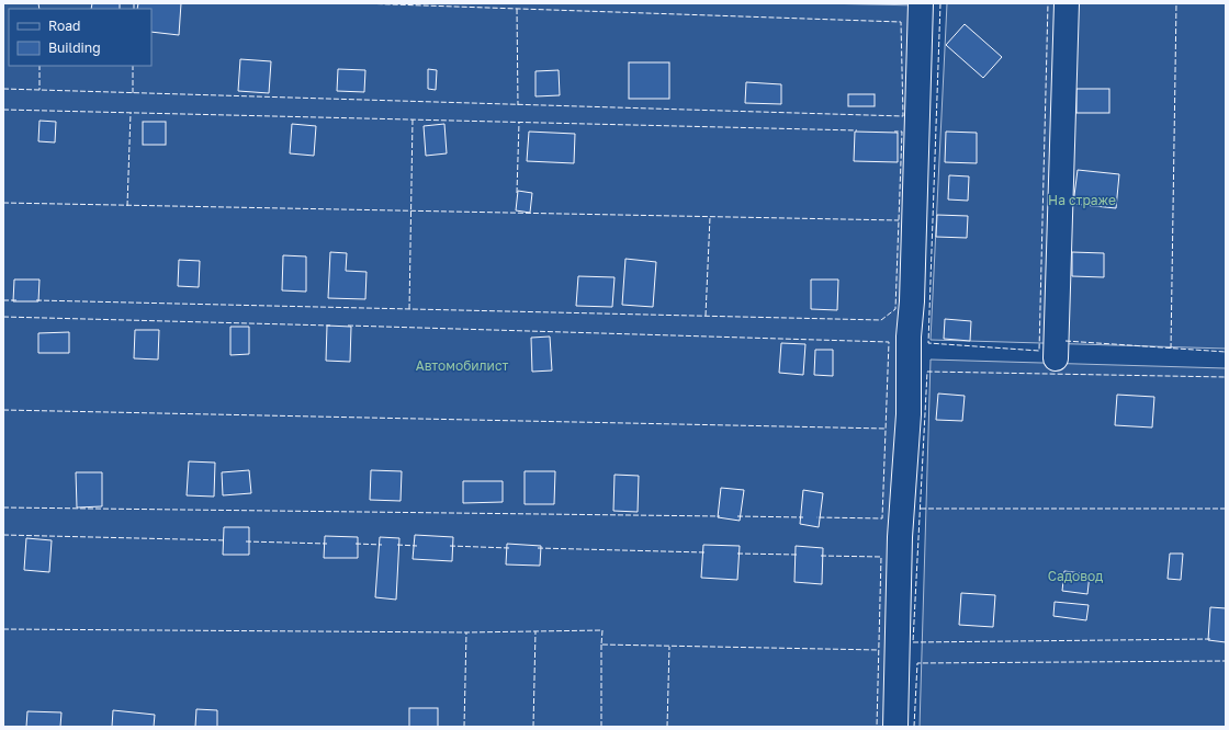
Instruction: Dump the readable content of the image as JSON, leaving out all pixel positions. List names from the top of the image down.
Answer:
{
  "parks": ["На страже", "Автомобилист", "Садовод"],
  "legend": ["Road", "Building"]
}
